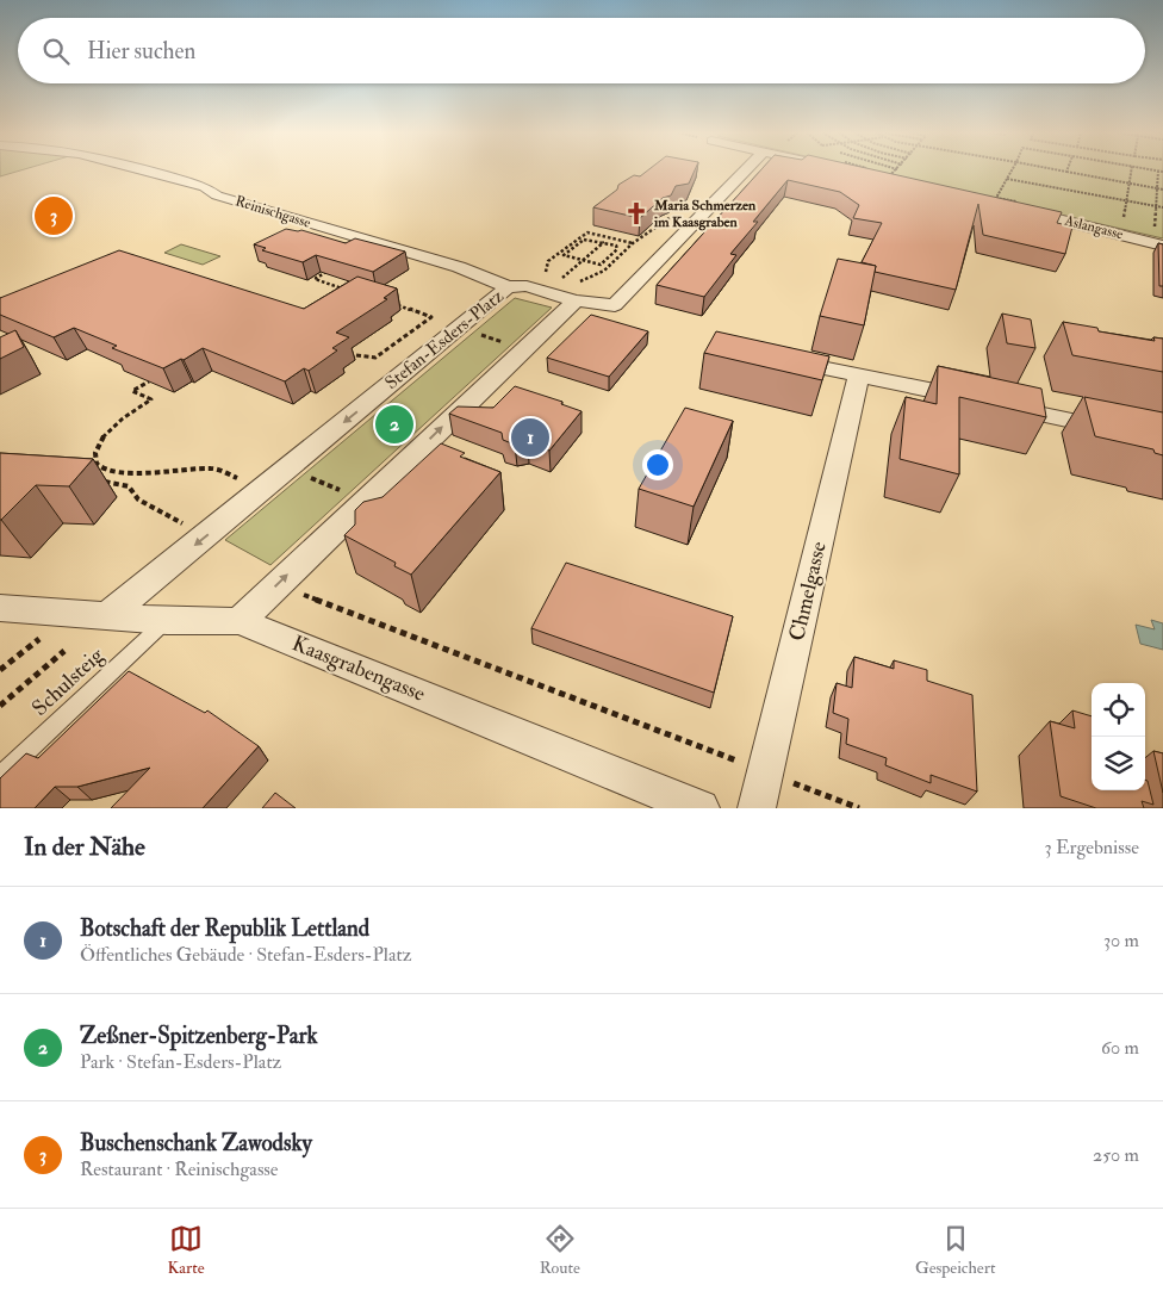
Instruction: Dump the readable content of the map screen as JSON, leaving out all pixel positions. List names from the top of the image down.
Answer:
{
  "streets": {
    "street": [
      "Reinischgasse",
      "Aslangasse",
      "Stefan-Esders-Platz",
      "Chmelgasse",
      "Kaasgrabengasse"
    ],
    "lane": ["Schulsteig"]
  },
  "crossings": [
    ["Reinischgasse", "Stefan-Esders-Platz"],
    ["Stefan-Esders-Platz", "Kaasgrabengasse"],
    ["Kaasgrabengasse", "Schulsteig"]
  ],
  "places": {
    "church": ["Maria Schmerzen im Kaasgraben"]
  },
  "page": {
    "search": "Hier suchen",
    "pins": ["3", "2", "1"],
    "heading": ["In der Nähe", "3 Ergebnisse"],
    "list": [
      {
        "mark": "1",
        "name": "Botschaft der Republik Lettland",
        "note": "Öffentliches Gebäude · Stefan-Esders-Platz",
        "value": "30 m"
      },
      {
        "mark": "2",
        "name": "Zeßner-Spitzenberg-Park",
        "note": "Park · Stefan-Esders-Platz",
        "value": "60 m"
      },
      {
        "mark": "3",
        "name": "Buschenschank Zawodsky",
        "note": "Restaurant · Reinischgasse",
        "value": "250 m"
      }
    ],
    "nav": ["Karte", "Route", "Gespeichert"]
  }
}
